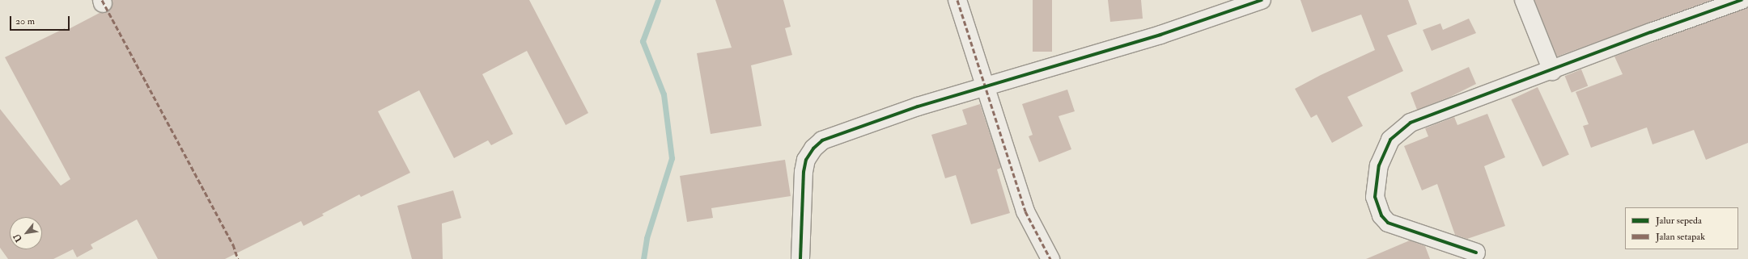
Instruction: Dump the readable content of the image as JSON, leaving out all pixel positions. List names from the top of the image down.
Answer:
{
  "legend": ["Jalur sepeda", "Jalan setapak"],
  "scale_bar": "20 m",
  "north": "bottom left"
}
